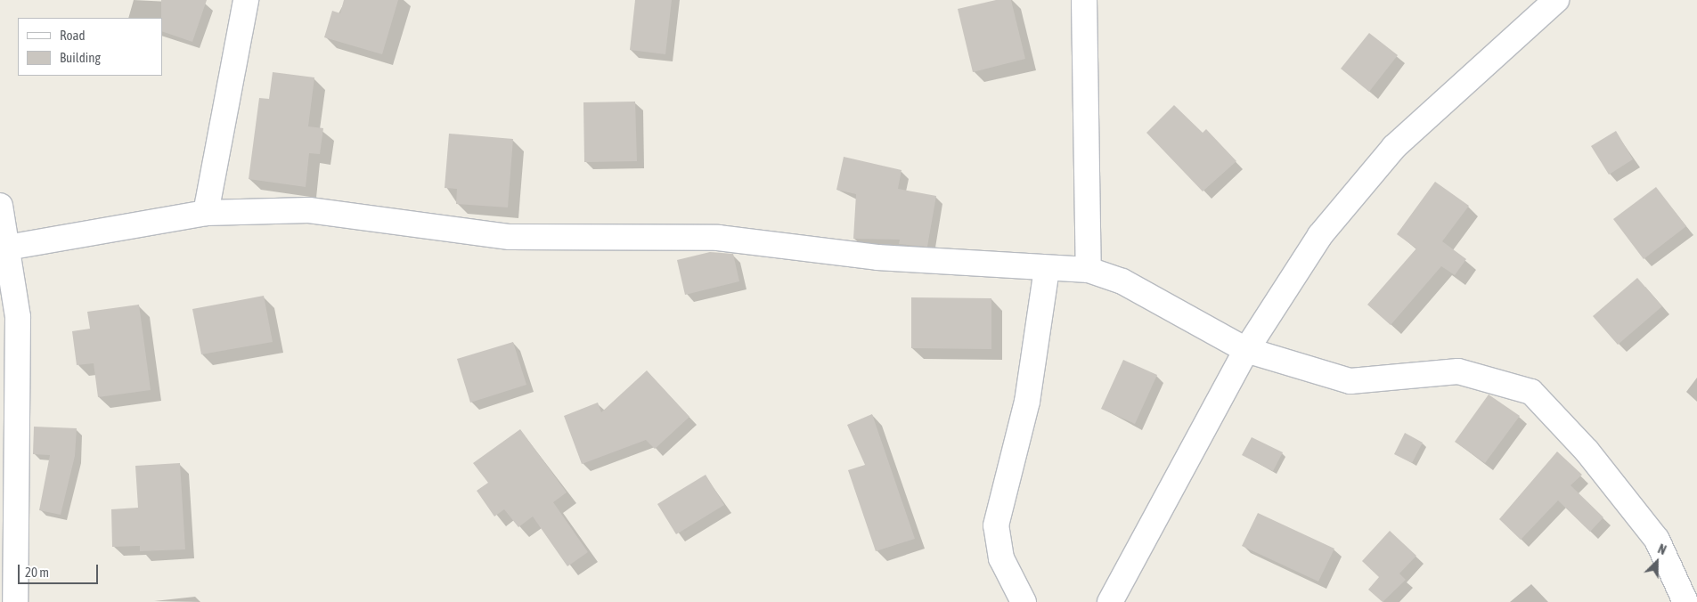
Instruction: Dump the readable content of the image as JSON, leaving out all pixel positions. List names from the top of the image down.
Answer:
{
  "legend": ["Road", "Building"],
  "scale_bar": "20 m",
  "north": "top right"
}
